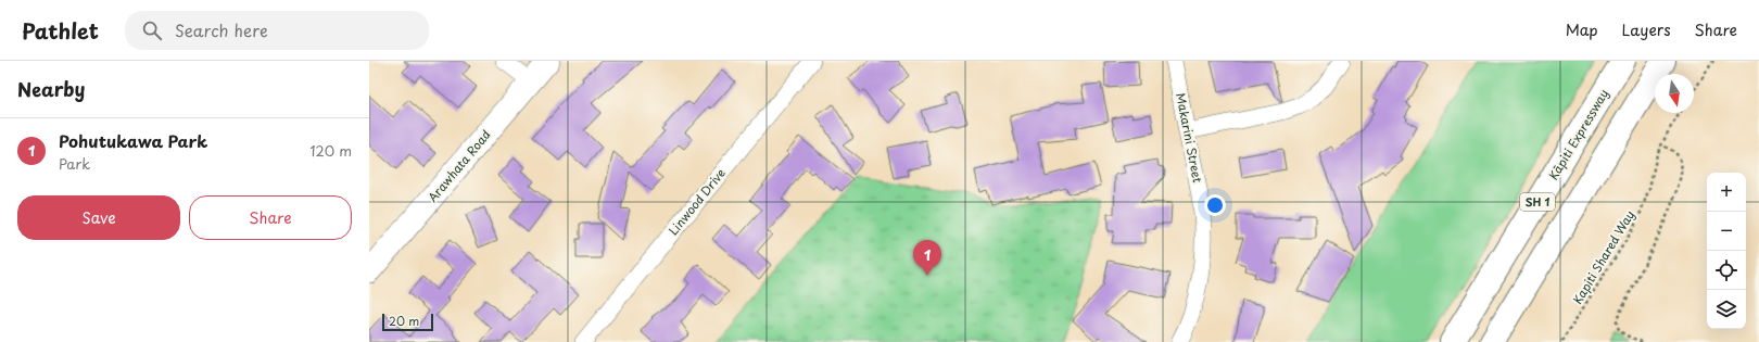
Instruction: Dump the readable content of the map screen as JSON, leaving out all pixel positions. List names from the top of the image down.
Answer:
{
  "streets": {
    "highway": ["Kāpiti Expressway", "SH 1"],
    "main road": ["Arawhata Road"],
    "street": ["Makarini Street", "Linwood Drive"],
    "path": ["Kapiti Shared Way"]
  },
  "scale_bar": "20 m",
  "north": "bottom",
  "page": {
    "header": "Pathlet",
    "search": "Search here",
    "nav": ["Map", "Layers", "Share"],
    "heading": "Nearby",
    "list": [
      {
        "mark": "1",
        "name": "Pohutukawa Park",
        "note": "Park",
        "value": "120 m"
      }
    ],
    "map_buttons": ["+", "−"],
    "buttons": ["Save", "Share"],
    "pins": "1",
    "scale": "20 m"
  }
}
